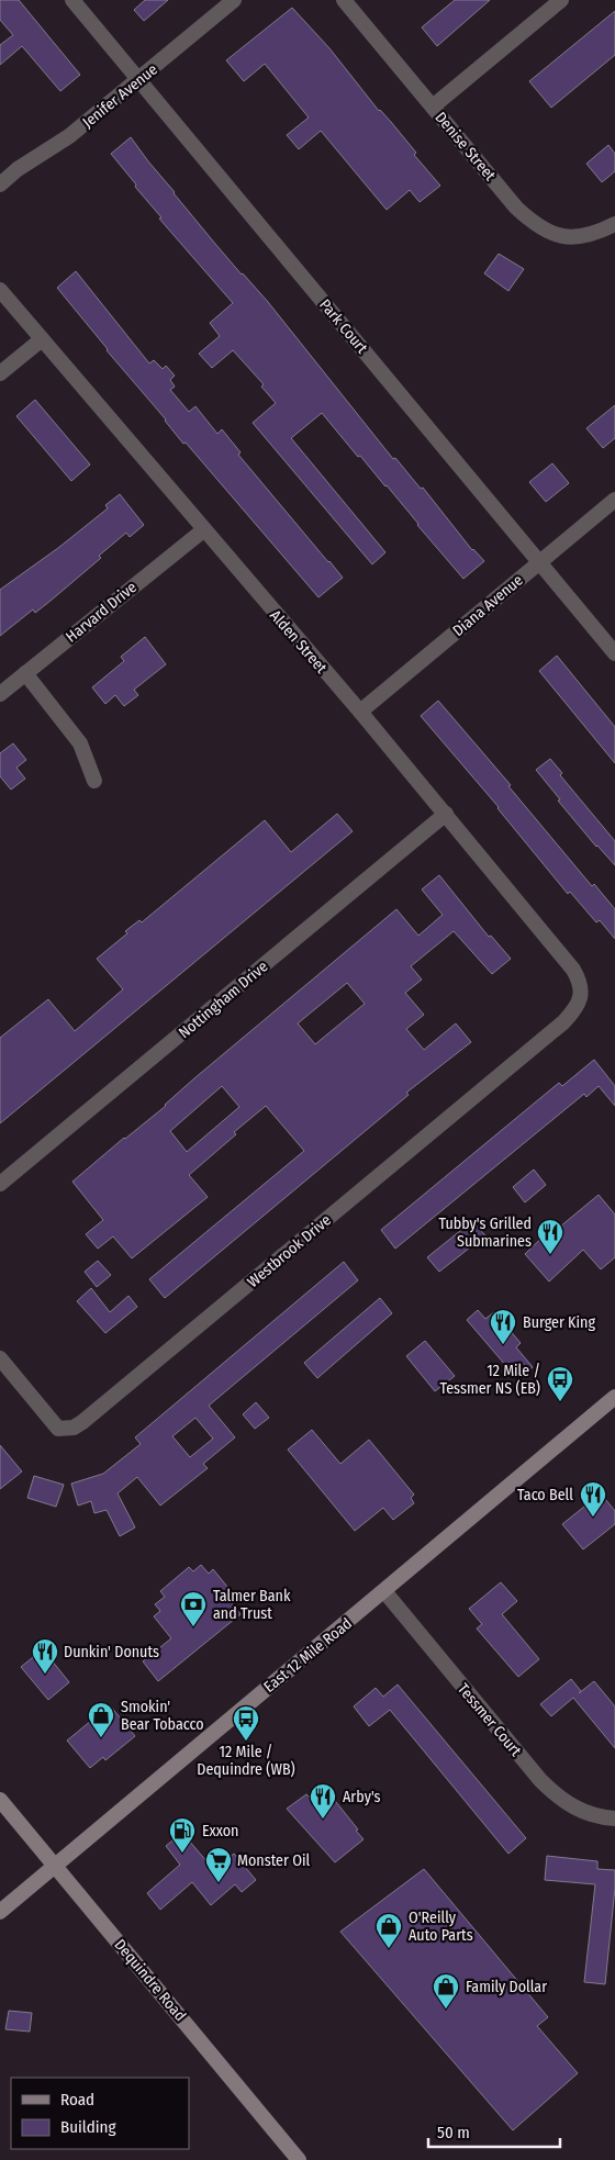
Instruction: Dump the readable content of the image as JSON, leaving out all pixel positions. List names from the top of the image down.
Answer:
{
  "streets": {
    "main road": ["East 12 Mile Road", "Dequindre Road"],
    "street": [
      "Jenifer Avenue",
      "Denise Street",
      "Park Court",
      "Diana Avenue",
      "Harvard Drive",
      "Alden Street",
      "Nottingham Drive",
      "Westbrook Drive",
      "Tessmer Court"
    ]
  },
  "crossings": [
    ["Jenifer Avenue", "Park Court"],
    ["Park Court", "Diana Avenue"],
    ["Diana Avenue", "Alden Street"],
    ["Harvard Drive", "Alden Street"],
    ["Alden Street", "Nottingham Drive"],
    ["Alden Street", "Westbrook Drive"],
    ["East 12 Mile Road", "Tessmer Court"],
    ["East 12 Mile Road", "Dequindre Road"]
  ],
  "places": {
    "restaurant": [
      "Tubby's Grilled Submarines",
      "Burger King",
      "Taco Bell",
      "Dunkin' Donuts",
      "Arby's"
    ],
    "bus stop": ["12 Mile / Tessmer NS (EB)", "12 Mile / Dequindre (WB)"],
    "bank": ["Talmer Bank and Trust"],
    "shop": ["Smokin' Bear Tobacco", "O'Reilly Auto Parts", "Family Dollar"],
    "fuel station": ["Exxon"],
    "supermarket": ["Monster Oil"]
  },
  "legend": ["Road", "Building"],
  "scale_bar": "50 m"
}
